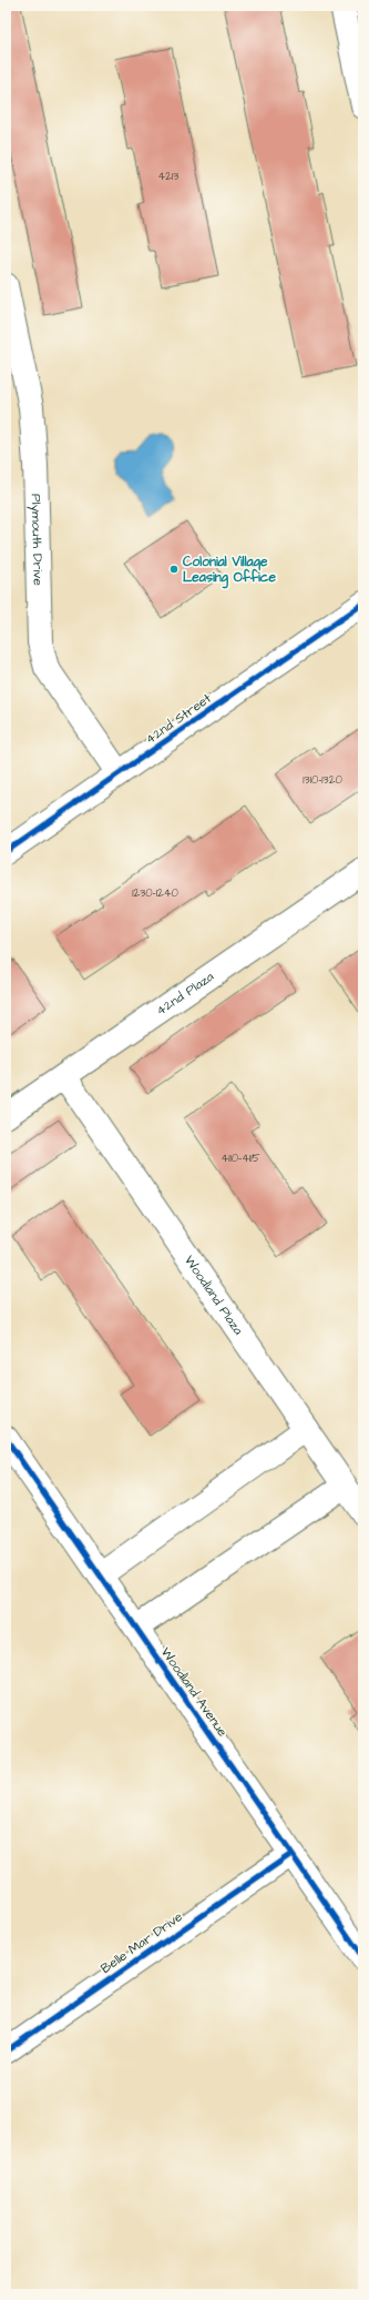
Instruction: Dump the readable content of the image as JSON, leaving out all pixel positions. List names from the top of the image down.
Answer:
{
  "streets": {
    "street": [
      "Plymouth Drive",
      "42nd Street",
      "42nd Plaza",
      "Woodland Plaza",
      "Woodland Avenue",
      "Belle Mar Drive"
    ]
  },
  "crossings": [
    ["Plymouth Drive", "42nd Street"],
    ["42nd Plaza", "Woodland Plaza"],
    ["Woodland Avenue", "Belle Mar Drive"]
  ],
  "places": ["Colonial Village Leasing Office"],
  "house_numbers": [
    "4213",
    "1310-1320",
    "1230-1240",
    "4110-4115"
  ]
}
